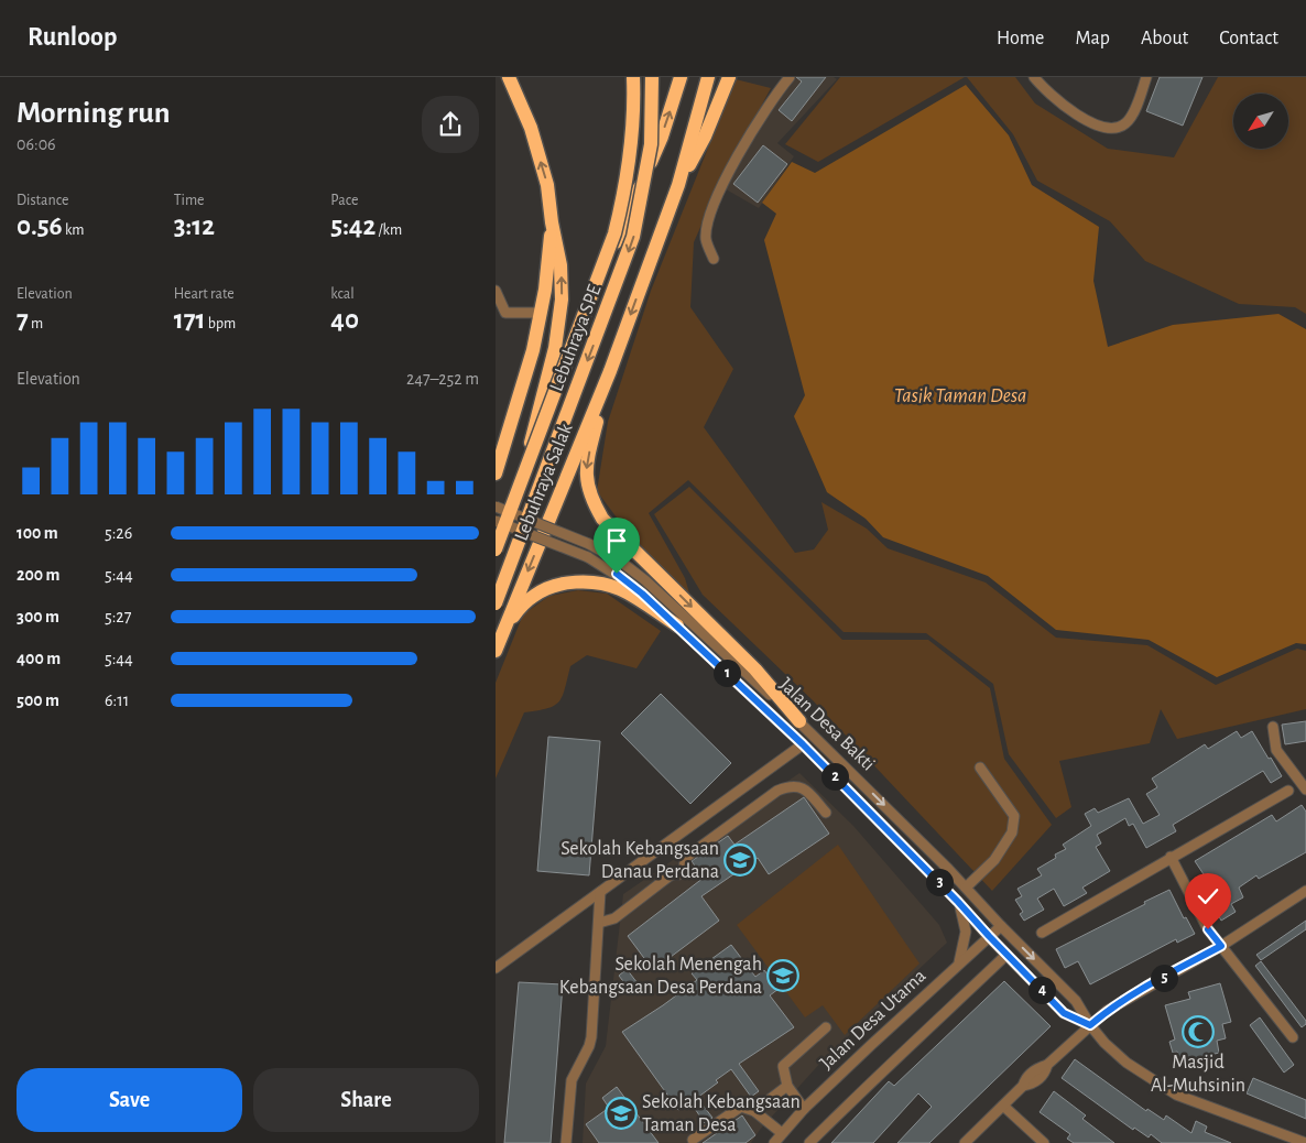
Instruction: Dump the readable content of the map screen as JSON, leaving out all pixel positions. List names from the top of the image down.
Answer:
{
  "streets": {
    "highway": ["Lebuhraya SPE", "Lebuhraya Salak"],
    "street": ["Jalan Desa Bakti", "Jalan Desa Utama"]
  },
  "crossings": [
    ["Jalan Desa Bakti", "Jalan Desa Utama"]
  ],
  "water": ["Tasik Taman Desa"],
  "places": {
    "school or university": ["Sekolah Kebangsaan Danau Perdana", "Sekolah Menengah Kebangsaan Desa Perdana", "Sekolah Kebangsaan Taman Desa"],
    "mosque": ["Masjid Al-Muhsinin"]
  },
  "north": "bottom left",
  "page": {
    "header": "Runloop",
    "nav": [
      "Home",
      "Map",
      "About",
      "Contact"
    ],
    "heading": ["Morning run", "06:06"],
    "stats": [
      ["Distance", "0.56 km"],
      ["Time", "3:12"],
      ["Pace", "5:42 /km"],
      ["Elevation", "7 m"],
      ["Heart rate", "171 bpm"],
      ["kcal", "40"]
    ],
    "chart": ["Elevation", "247–252 m"],
    "list": [
      {
        "name": "100 m",
        "note": "5:26"
      },
      {
        "name": "200 m",
        "note": "5:44"
      },
      {
        "name": "300 m",
        "note": "5:27"
      },
      {
        "name": "400 m",
        "note": "5:44"
      },
      {
        "name": "500 m",
        "note": "6:11"
      }
    ],
    "pins": [
      "1",
      "2",
      "3",
      "5",
      "4"
    ],
    "buttons": ["Save", "Share"]
  }
}
